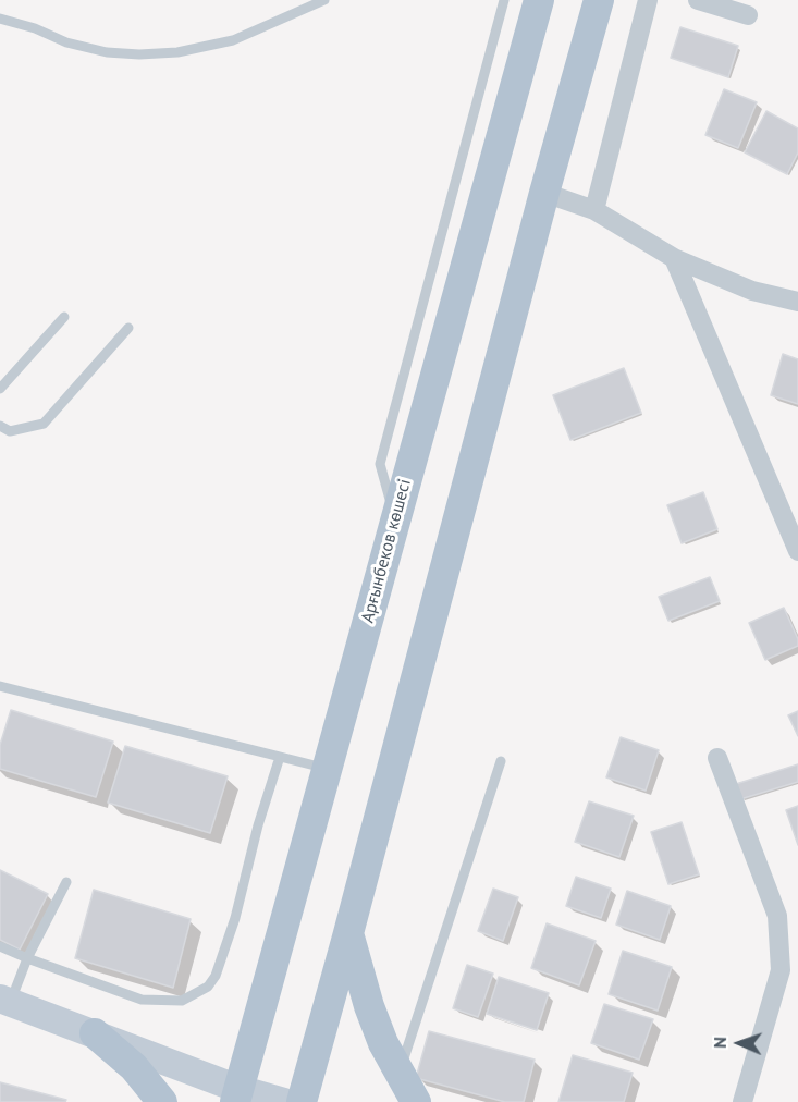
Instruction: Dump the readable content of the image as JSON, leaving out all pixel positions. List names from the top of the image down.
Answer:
{
  "streets": {
    "main road": ["Арғынбеков көшесі"]
  },
  "north": "left"
}
